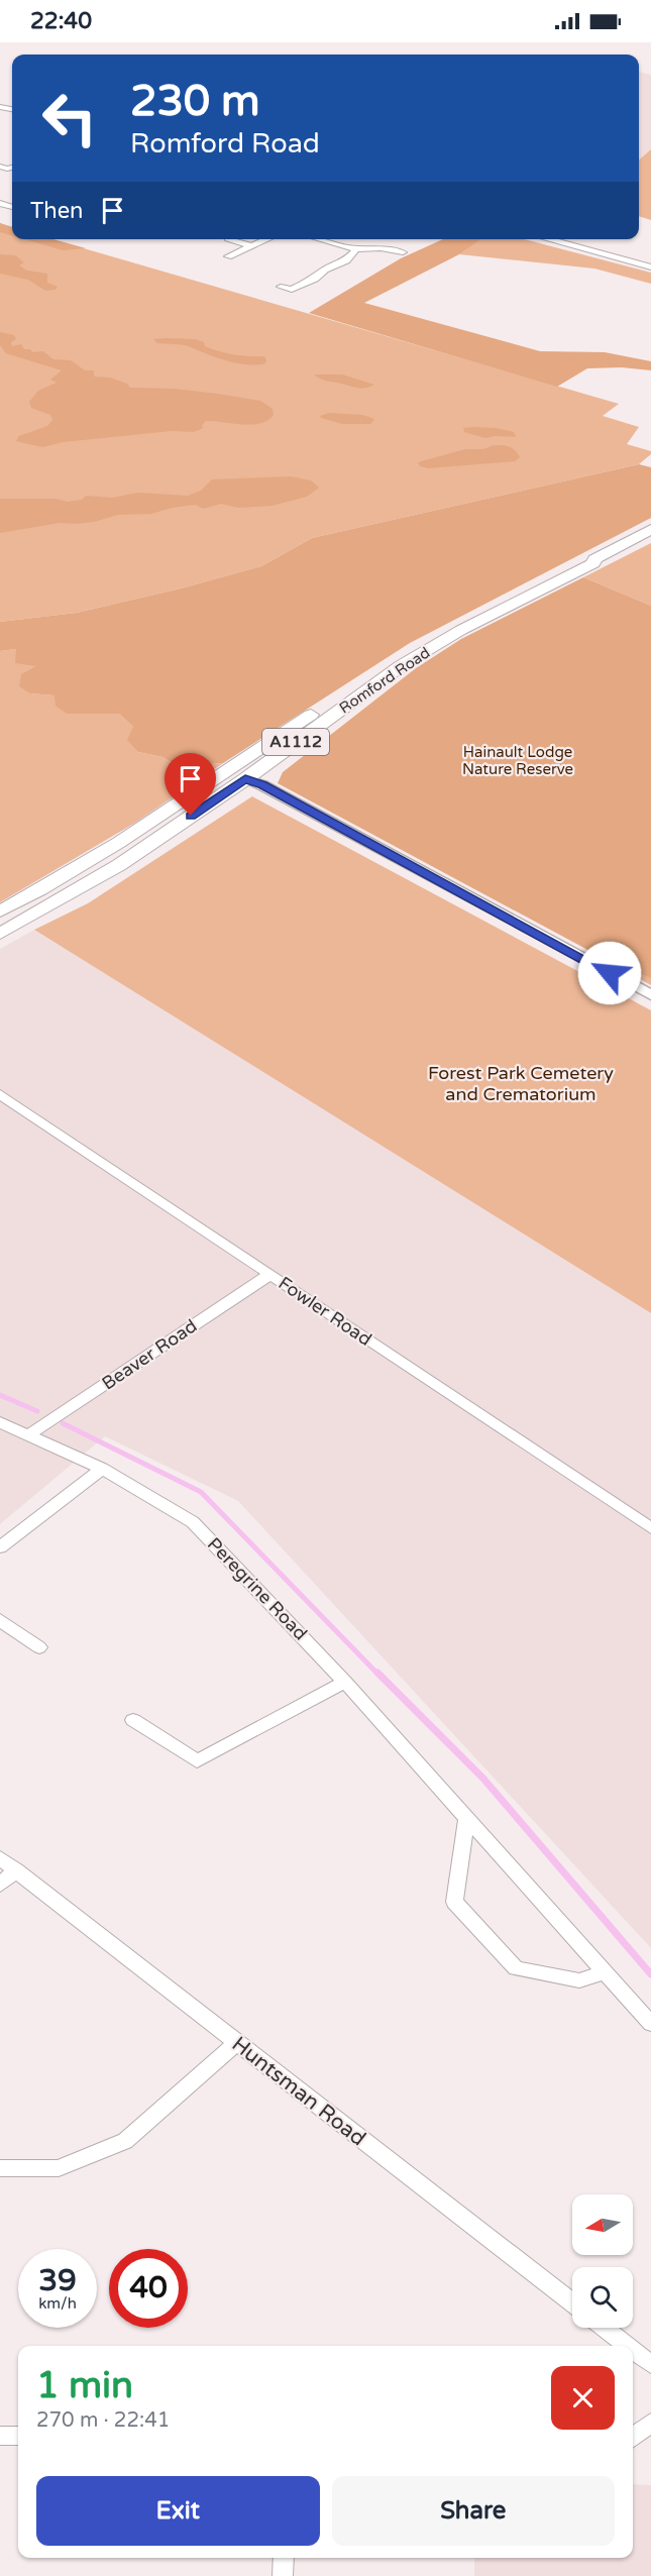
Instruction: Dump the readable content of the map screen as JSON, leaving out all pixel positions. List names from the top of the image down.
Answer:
{
  "streets": {
    "main road": ["Romford Road", "A1112"],
    "street": [
      "Fowler Road",
      "Beaver Road",
      "Peregrine Road",
      "Huntsman Road"
    ]
  },
  "crossings": [
    ["Fowler Road", "Beaver Road"],
    ["Beaver Road", "Peregrine Road"]
  ],
  "parks": ["Hainault Lodge Nature Reserve", "Forest Park Cemetery and Crematorium"],
  "north": "left",
  "page": {
    "status": "22:40",
    "turn": ["230 m", "Romford Road"],
    "then": "Then",
    "speed": "39 km/h",
    "limit": "40",
    "heading": ["1 min", "270 m · 22:41"],
    "buttons": ["Exit", "Share"]
  }
}
